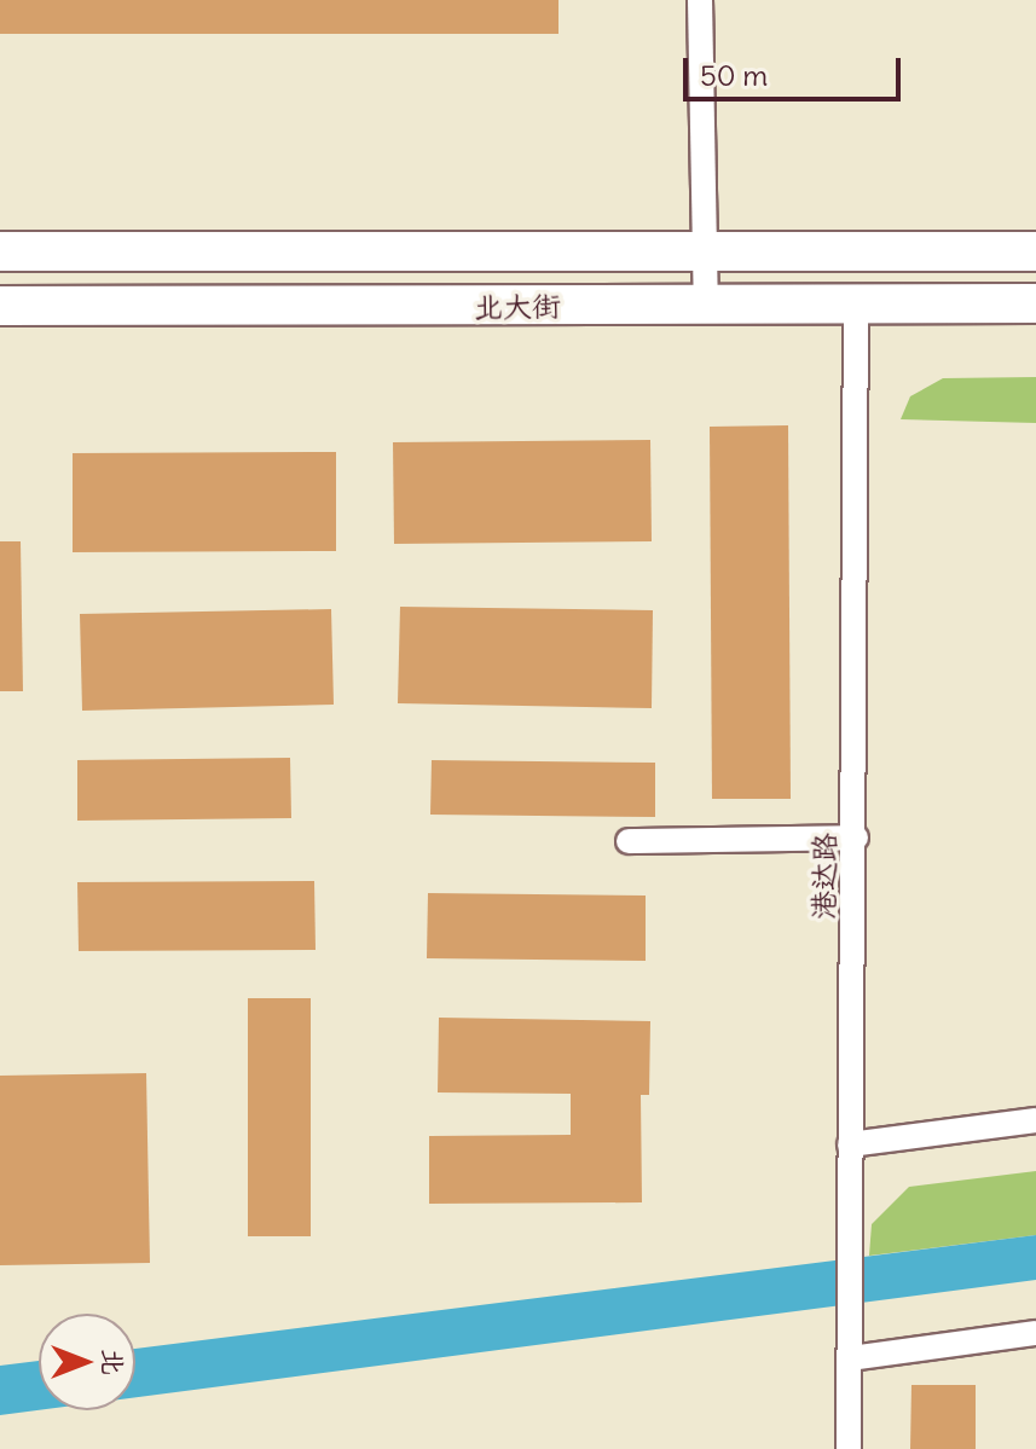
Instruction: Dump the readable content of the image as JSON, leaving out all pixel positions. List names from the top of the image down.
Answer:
{
  "streets": {
    "main road": ["北大街"],
    "street": ["港达路"]
  },
  "crossings": [
    ["北大街", "港达路"]
  ],
  "scale_bar": "50 m",
  "north": "right"
}
